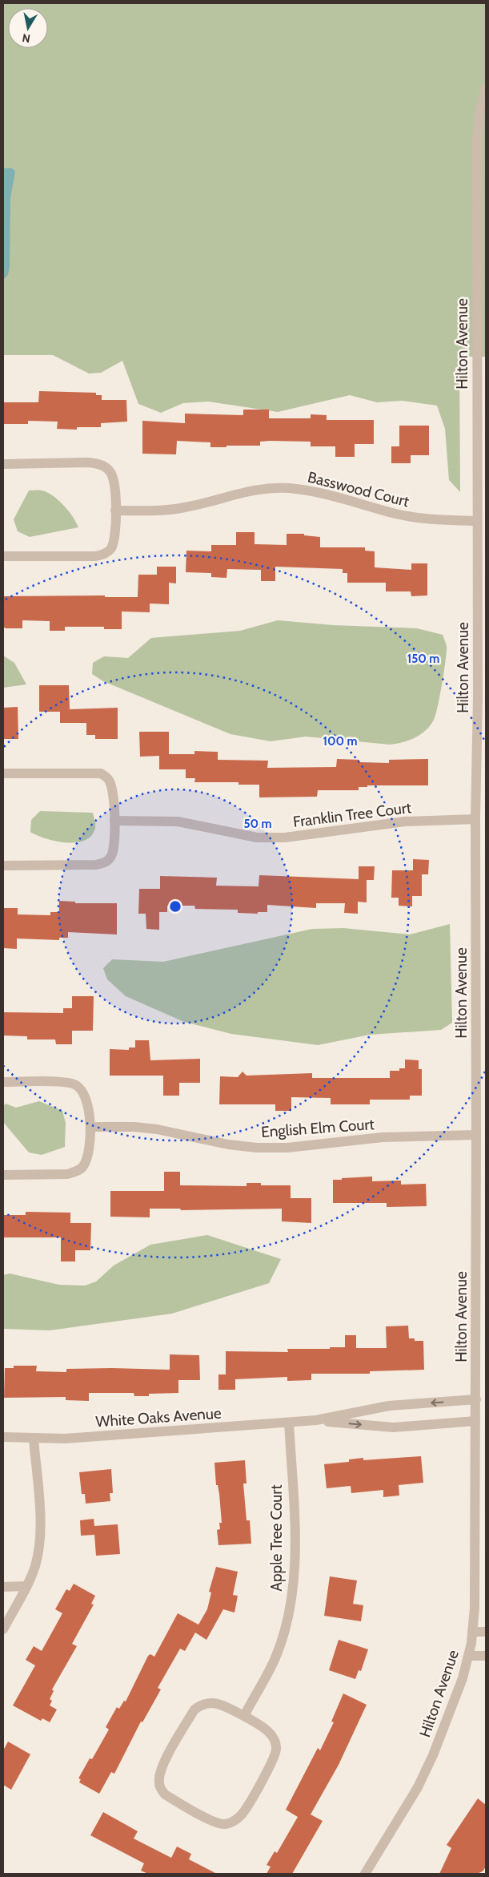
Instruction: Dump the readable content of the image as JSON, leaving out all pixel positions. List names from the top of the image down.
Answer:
{
  "streets": {
    "street": [
      "Hilton Avenue",
      "Basswood Court",
      "Franklin Tree Court",
      "English Elm Court",
      "White Oaks Avenue",
      "Apple Tree Court"
    ]
  },
  "crossings": [
    ["Hilton Avenue", "Basswood Court"],
    ["Hilton Avenue", "Franklin Tree Court"],
    ["Hilton Avenue", "English Elm Court"],
    ["Hilton Avenue", "White Oaks Avenue"],
    ["White Oaks Avenue", "Apple Tree Court"]
  ],
  "north": "bottom",
  "rings": ["150 m", "100 m", "50 m"]
}
